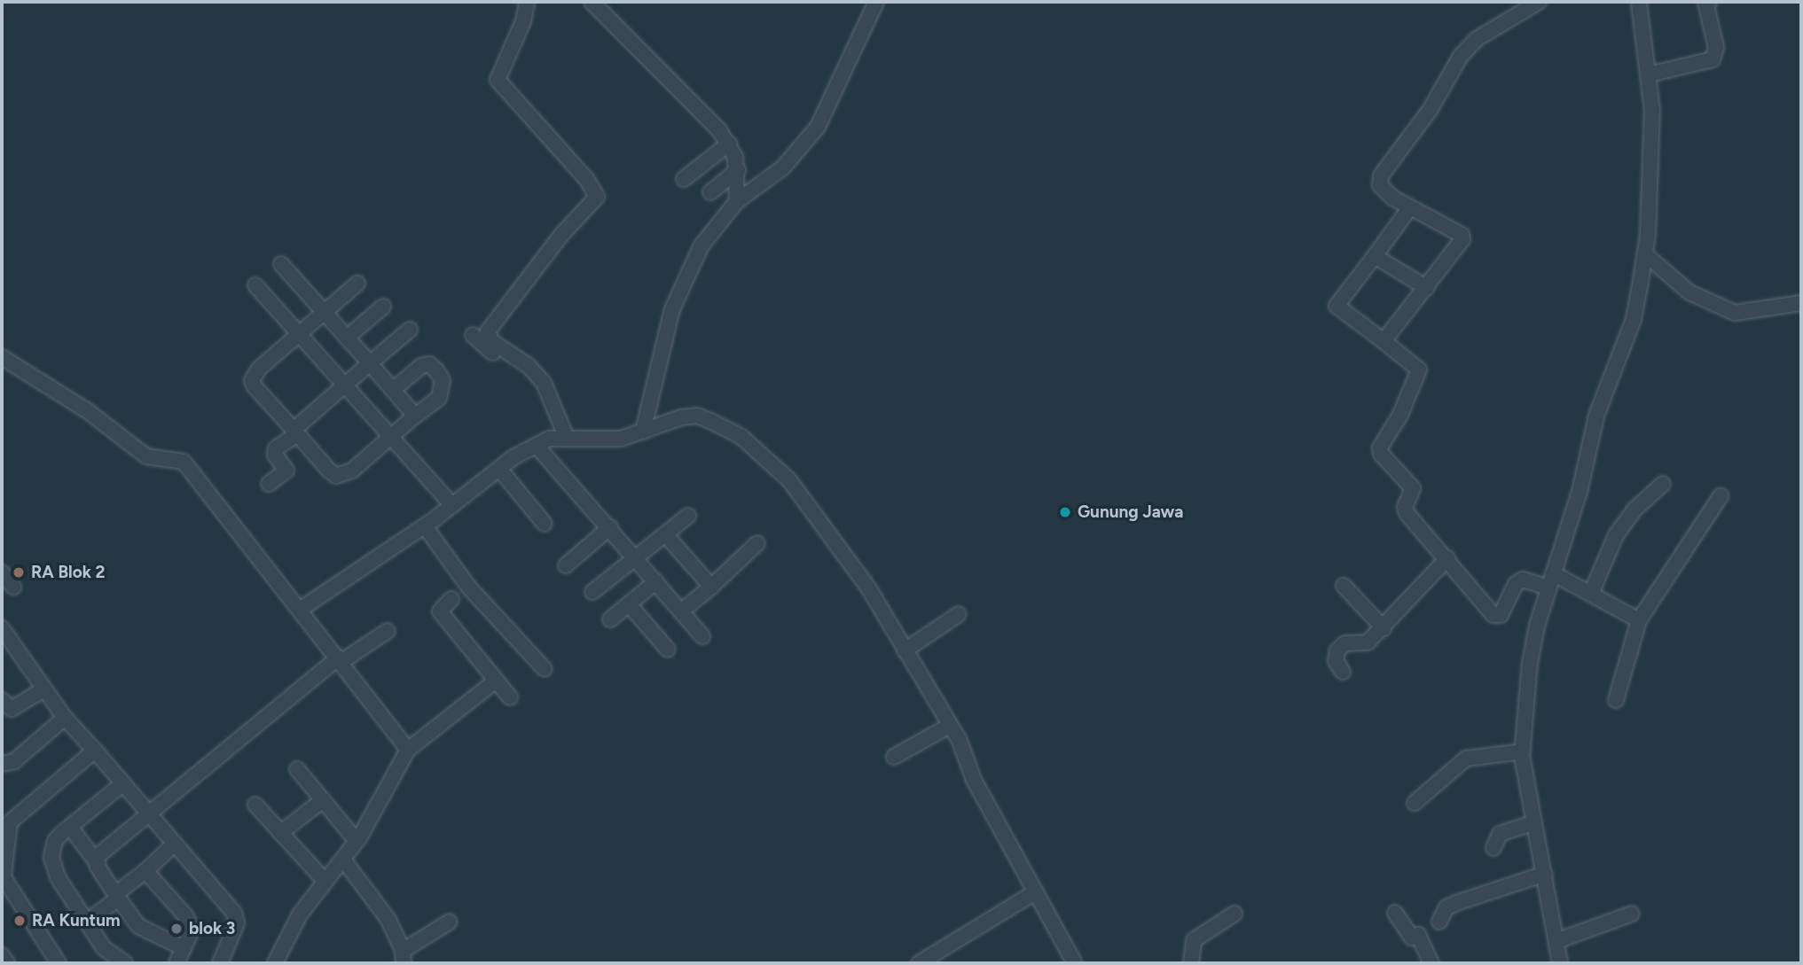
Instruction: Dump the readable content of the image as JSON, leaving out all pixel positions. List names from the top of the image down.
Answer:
{
  "places": [
    "Gunung Jawa",
    "RA Blok 2",
    "RA Kuntum",
    "blok 3"
  ]
}
